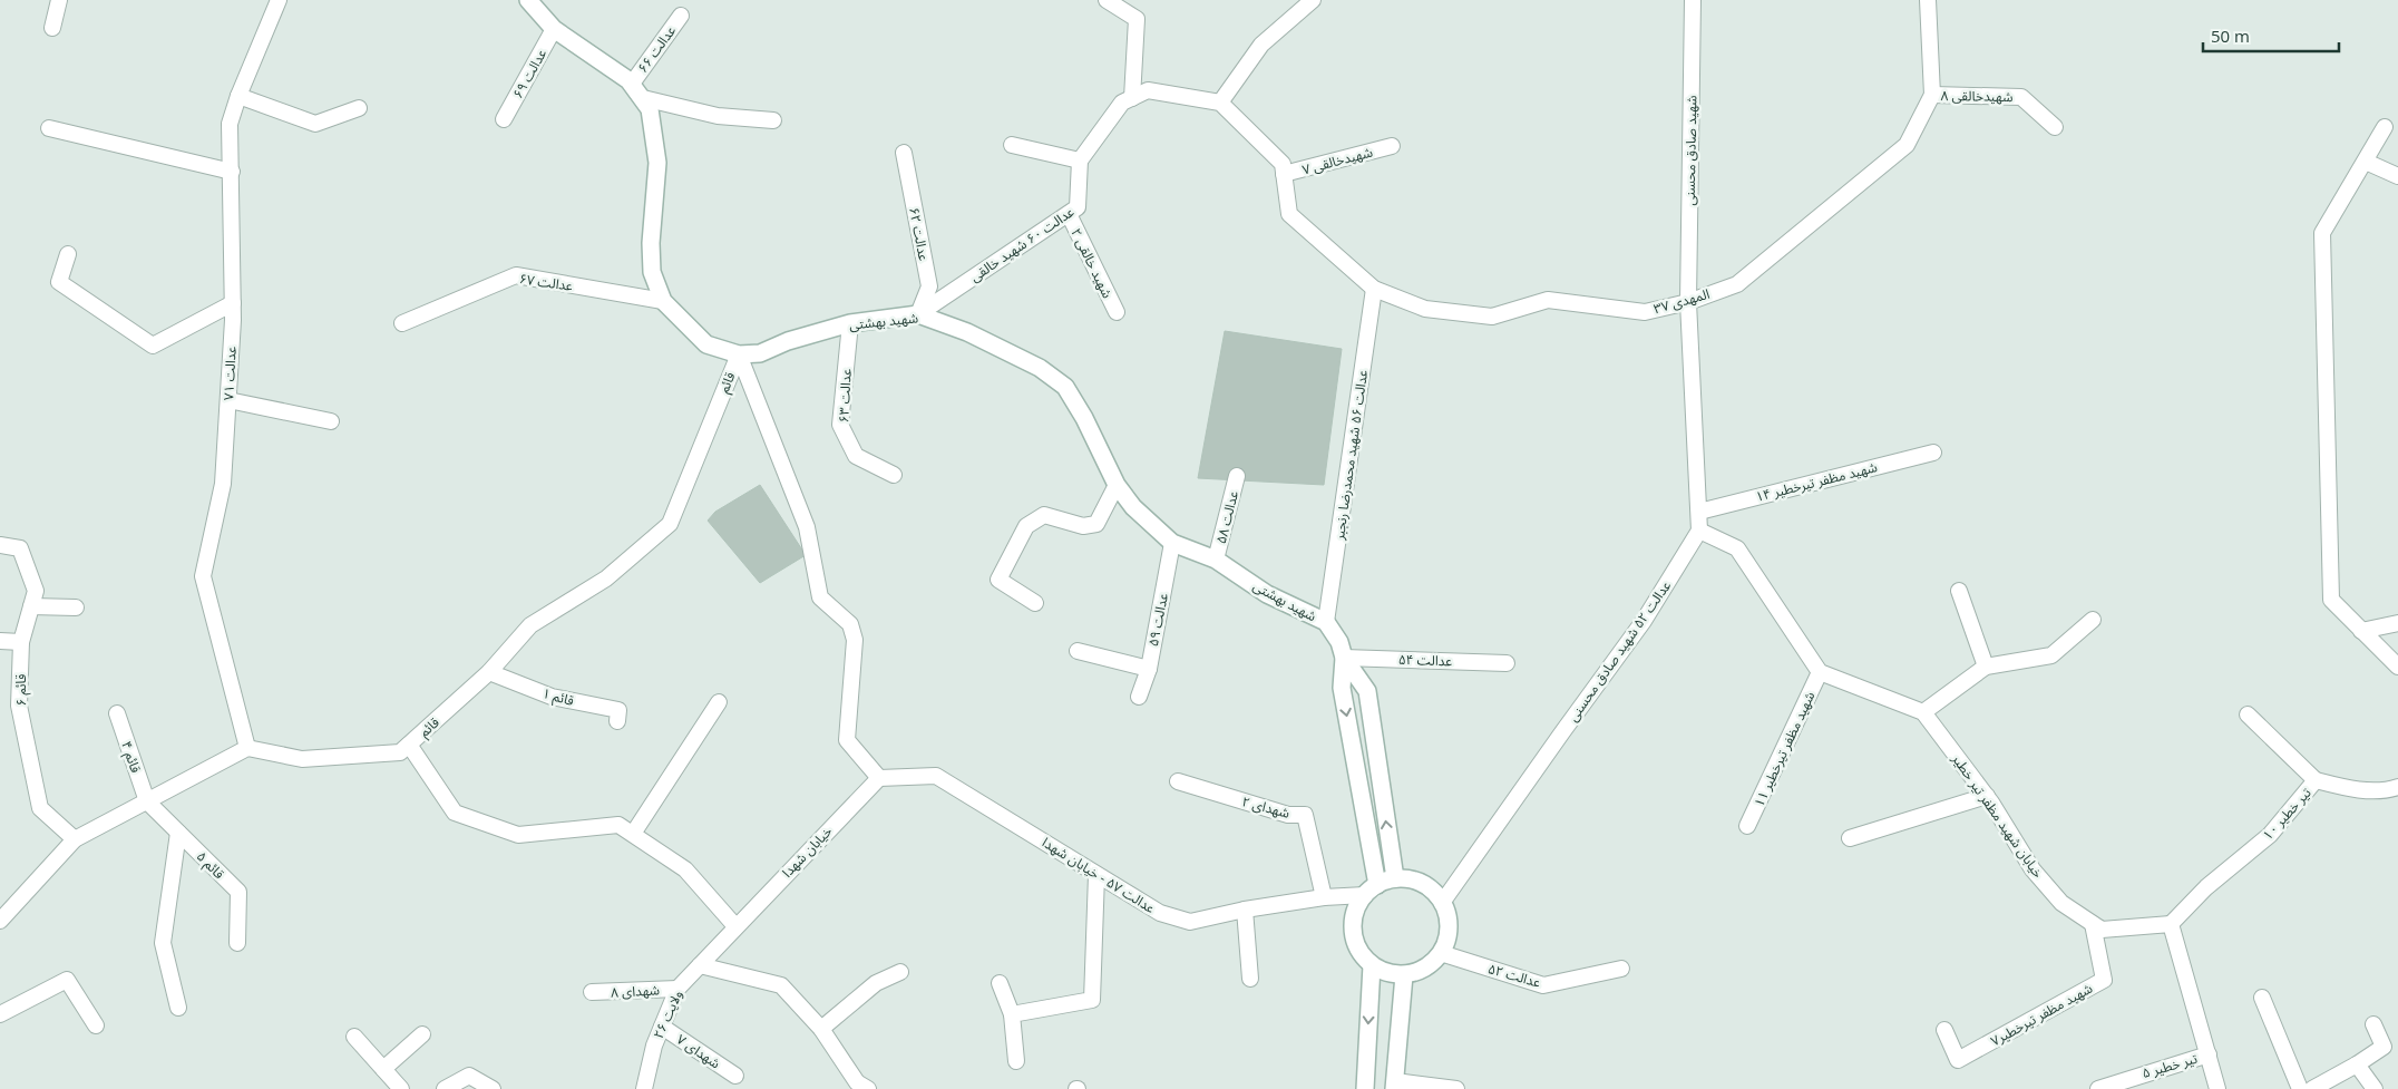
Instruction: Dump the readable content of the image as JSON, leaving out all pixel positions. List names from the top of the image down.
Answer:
{
  "streets": {
    "main road": ["شهید بهشتی"],
    "street": [
      "عدالت ۶۶",
      "عدالت ۶۹",
      "شهیدخالقی ۸",
      "شهید صادق محسنی",
      "شهیدخالقی ۷",
      "عدالت ۶۲",
      "عدالت ۶۰ شهید خالقی",
      "شهید خالقی ۲",
      "عدالت ۶۷",
      "المهدی ۳۷",
      "عدالت ۷۱",
      "قائم",
      "عدالت ۶۳",
      "عدالت ۵۶ شهید محمدرضا رنجبر",
      "شهید مظفر تیرخطیر ۱۴",
      "عدالت ۵۸",
      "عدالت ۵۹",
      "عدالت ۵۲ شهید صادق محسنی",
      "عدالت ۵۴",
      "قائم ۶",
      "قائم ۱",
      "شهید مظفر تیرخطیر ۱۱",
      "قائم ۴",
      "شهدای ۲",
      "تیر خطیر ۱۰",
      "خیابان شهید مظفر تیر خطیر",
      "خیابان شهدا",
      "قائم ۵",
      "عدالت ۵۷ - خیابان شهدا",
      "عدالت ۵۲",
      "شهدای ۸",
      "ولایت ۲۶",
      "شهید مظفر تیرخطیر۷",
      "شهدای ۷",
      "تیر خطیر ۵"
    ]
  },
  "crossings": [
    ["عدالت ۶۶", "شهید بهشتی"],
    ["عدالت ۶۹", "شهید بهشتی"],
    ["شهیدخالقی ۸", "المهدی ۳۷"],
    ["شهید صادق محسنی", "المهدی ۳۷"],
    ["شهیدخالقی ۷", "المهدی ۳۷"],
    ["عدالت ۶۲", "عدالت ۶۰ شهید خالقی"],
    ["عدالت ۶۲", "شهید بهشتی"],
    ["عدالت ۶۰ شهید خالقی", "شهید خالقی ۲"],
    ["عدالت ۶۰ شهید خالقی", "شهید بهشتی"],
    ["عدالت ۶۷", "شهید بهشتی"],
    ["المهدی ۳۷", "عدالت ۵۶ شهید محمدرضا رنجبر"],
    ["شهید بهشتی", "قائم"],
    ["شهید بهشتی", "عدالت ۶۳"],
    ["شهید بهشتی", "عدالت ۵۶ شهید محمدرضا رنجبر"],
    ["شهید بهشتی", "عدالت ۵۸"],
    ["شهید بهشتی", "عدالت ۵۹"],
    ["شهید بهشتی", "عدالت ۵۲ شهید صادق محسنی"],
    ["شهید بهشتی", "عدالت ۵۴"],
    ["شهید بهشتی", "عدالت ۵۷ - خیابان شهدا"],
    ["شهید بهشتی", "عدالت ۵۲"],
    ["عدالت ۷۱", "قائم"],
    ["قائم", "قائم ۱"],
    ["عدالت ۵۲ شهید صادق محسنی", "عدالت ۵۷ - خیابان شهدا"],
    ["عدالت ۵۲ شهید صادق محسنی", "عدالت ۵۲"],
    ["قائم ۴", "قائم ۵"],
    ["شهدای ۲", "عدالت ۵۷ - خیابان شهدا"],
    ["تیر خطیر ۱۰", "خیابان شهید مظفر تیر خطیر"],
    ["خیابان شهید مظفر تیر خطیر", "شهید مظفر تیرخطیر۷"],
    ["خیابان شهدا", "عدالت ۵۷ - خیابان شهدا"],
    ["خیابان شهدا", "ولایت ۲۶"],
    ["عدالت ۵۷ - خیابان شهدا", "عدالت ۵۲"],
    ["شهدای ۸", "ولایت ۲۶"],
    ["ولایت ۲۶", "شهدای ۷"]
  ],
  "scale_bar": "50 m"
}
